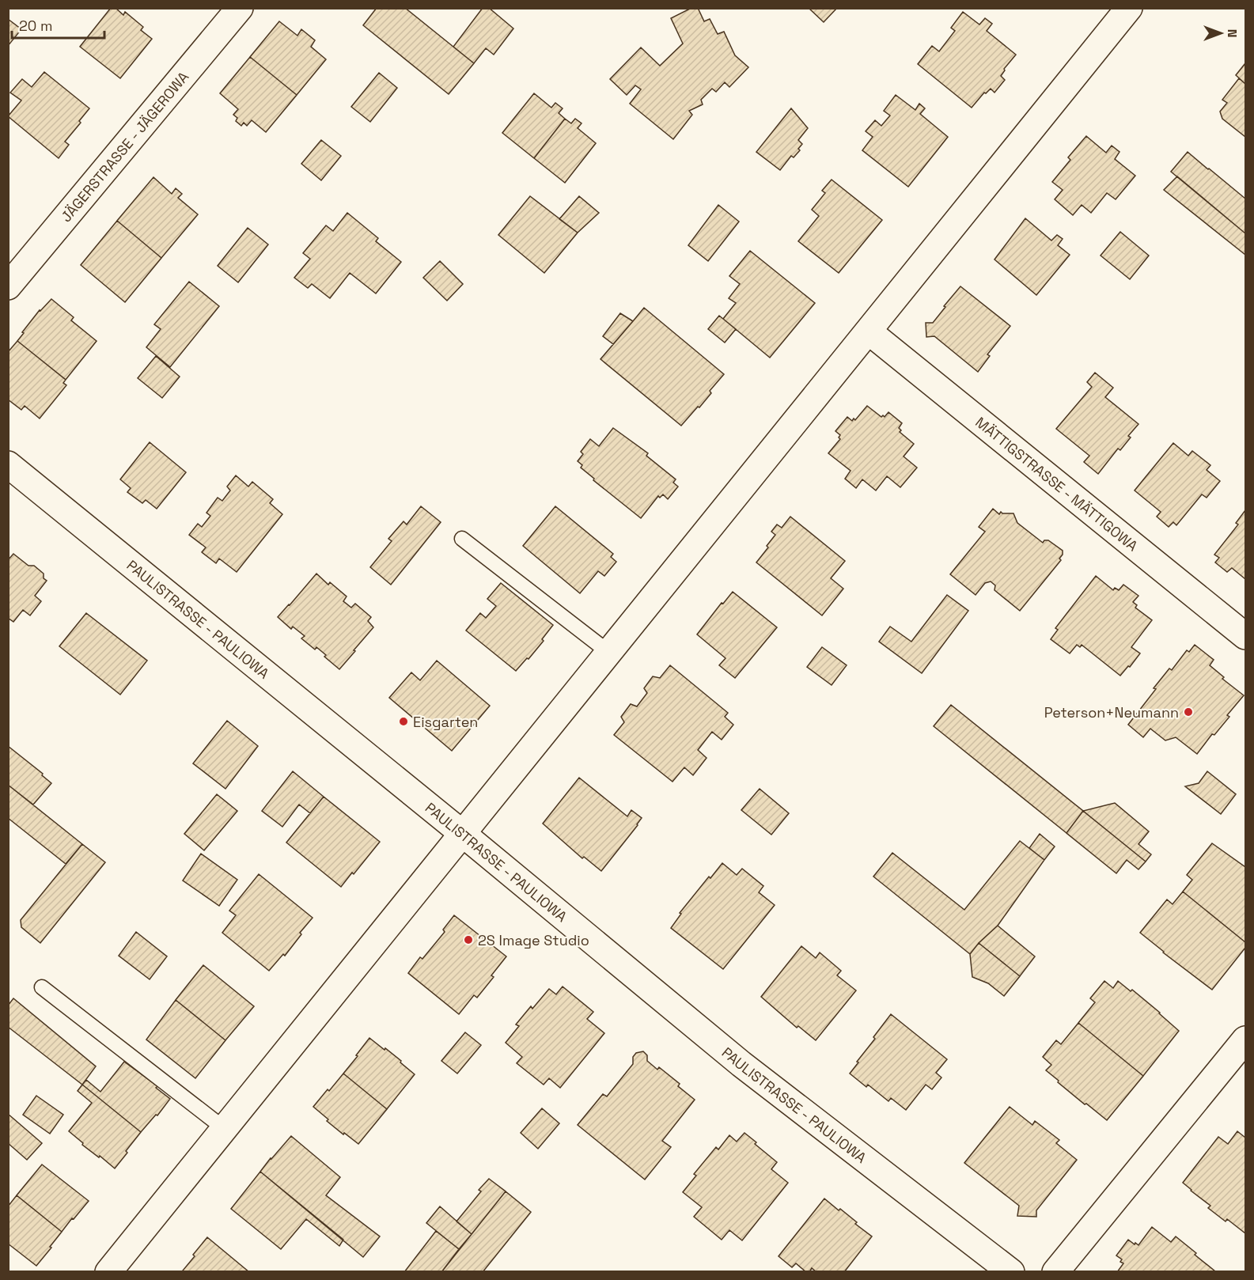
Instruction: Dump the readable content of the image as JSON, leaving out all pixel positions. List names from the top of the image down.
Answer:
{
  "streets": {
    "street": ["JÄGERSTRASSE - JÄGEROWA", "MÄTTIGSTRASSE - MÄTTIGOWA", "PAULISTRASSE - PAULIOWA"]
  },
  "places": ["Peterson+Neumann", "Eisgarten", "2S Image Studio"],
  "scale_bar": "20 m",
  "north": "right"
}
